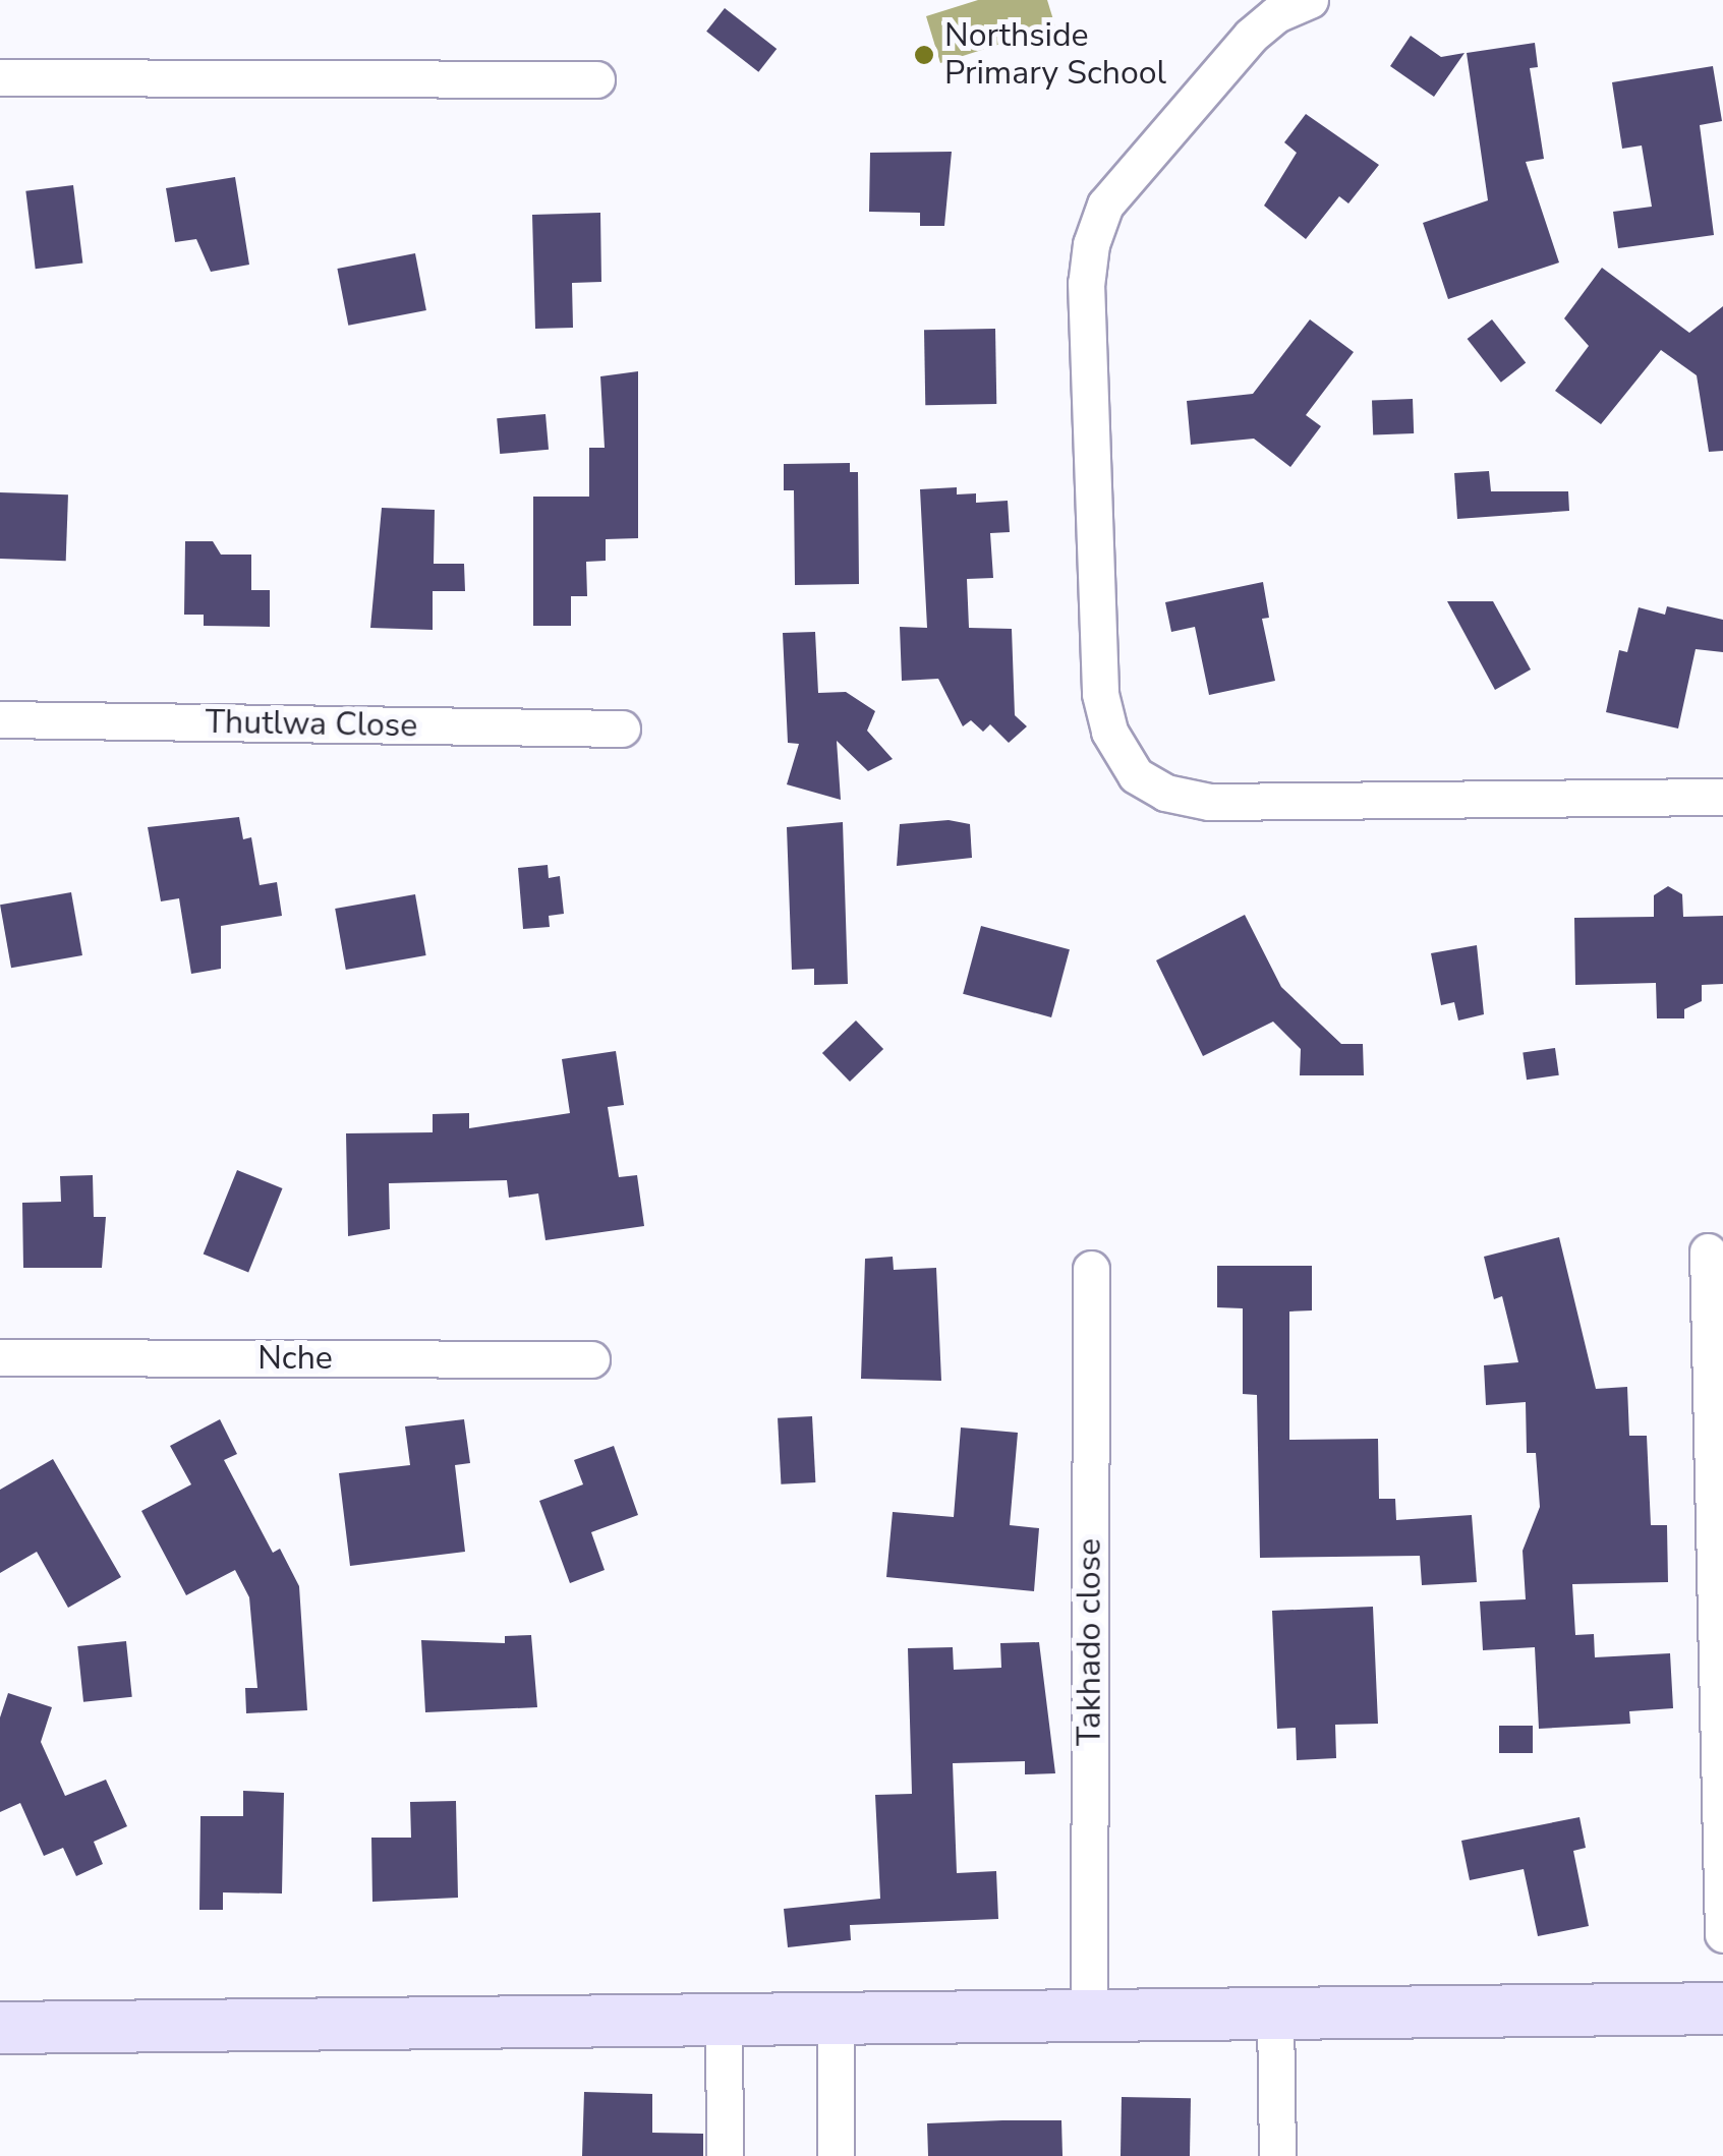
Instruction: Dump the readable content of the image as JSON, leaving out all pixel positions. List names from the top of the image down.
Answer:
{
  "streets": {
    "street": ["Thutlwa Close", "Nche", "Takhado close"]
  },
  "places": ["Northside Primary School"]
}
